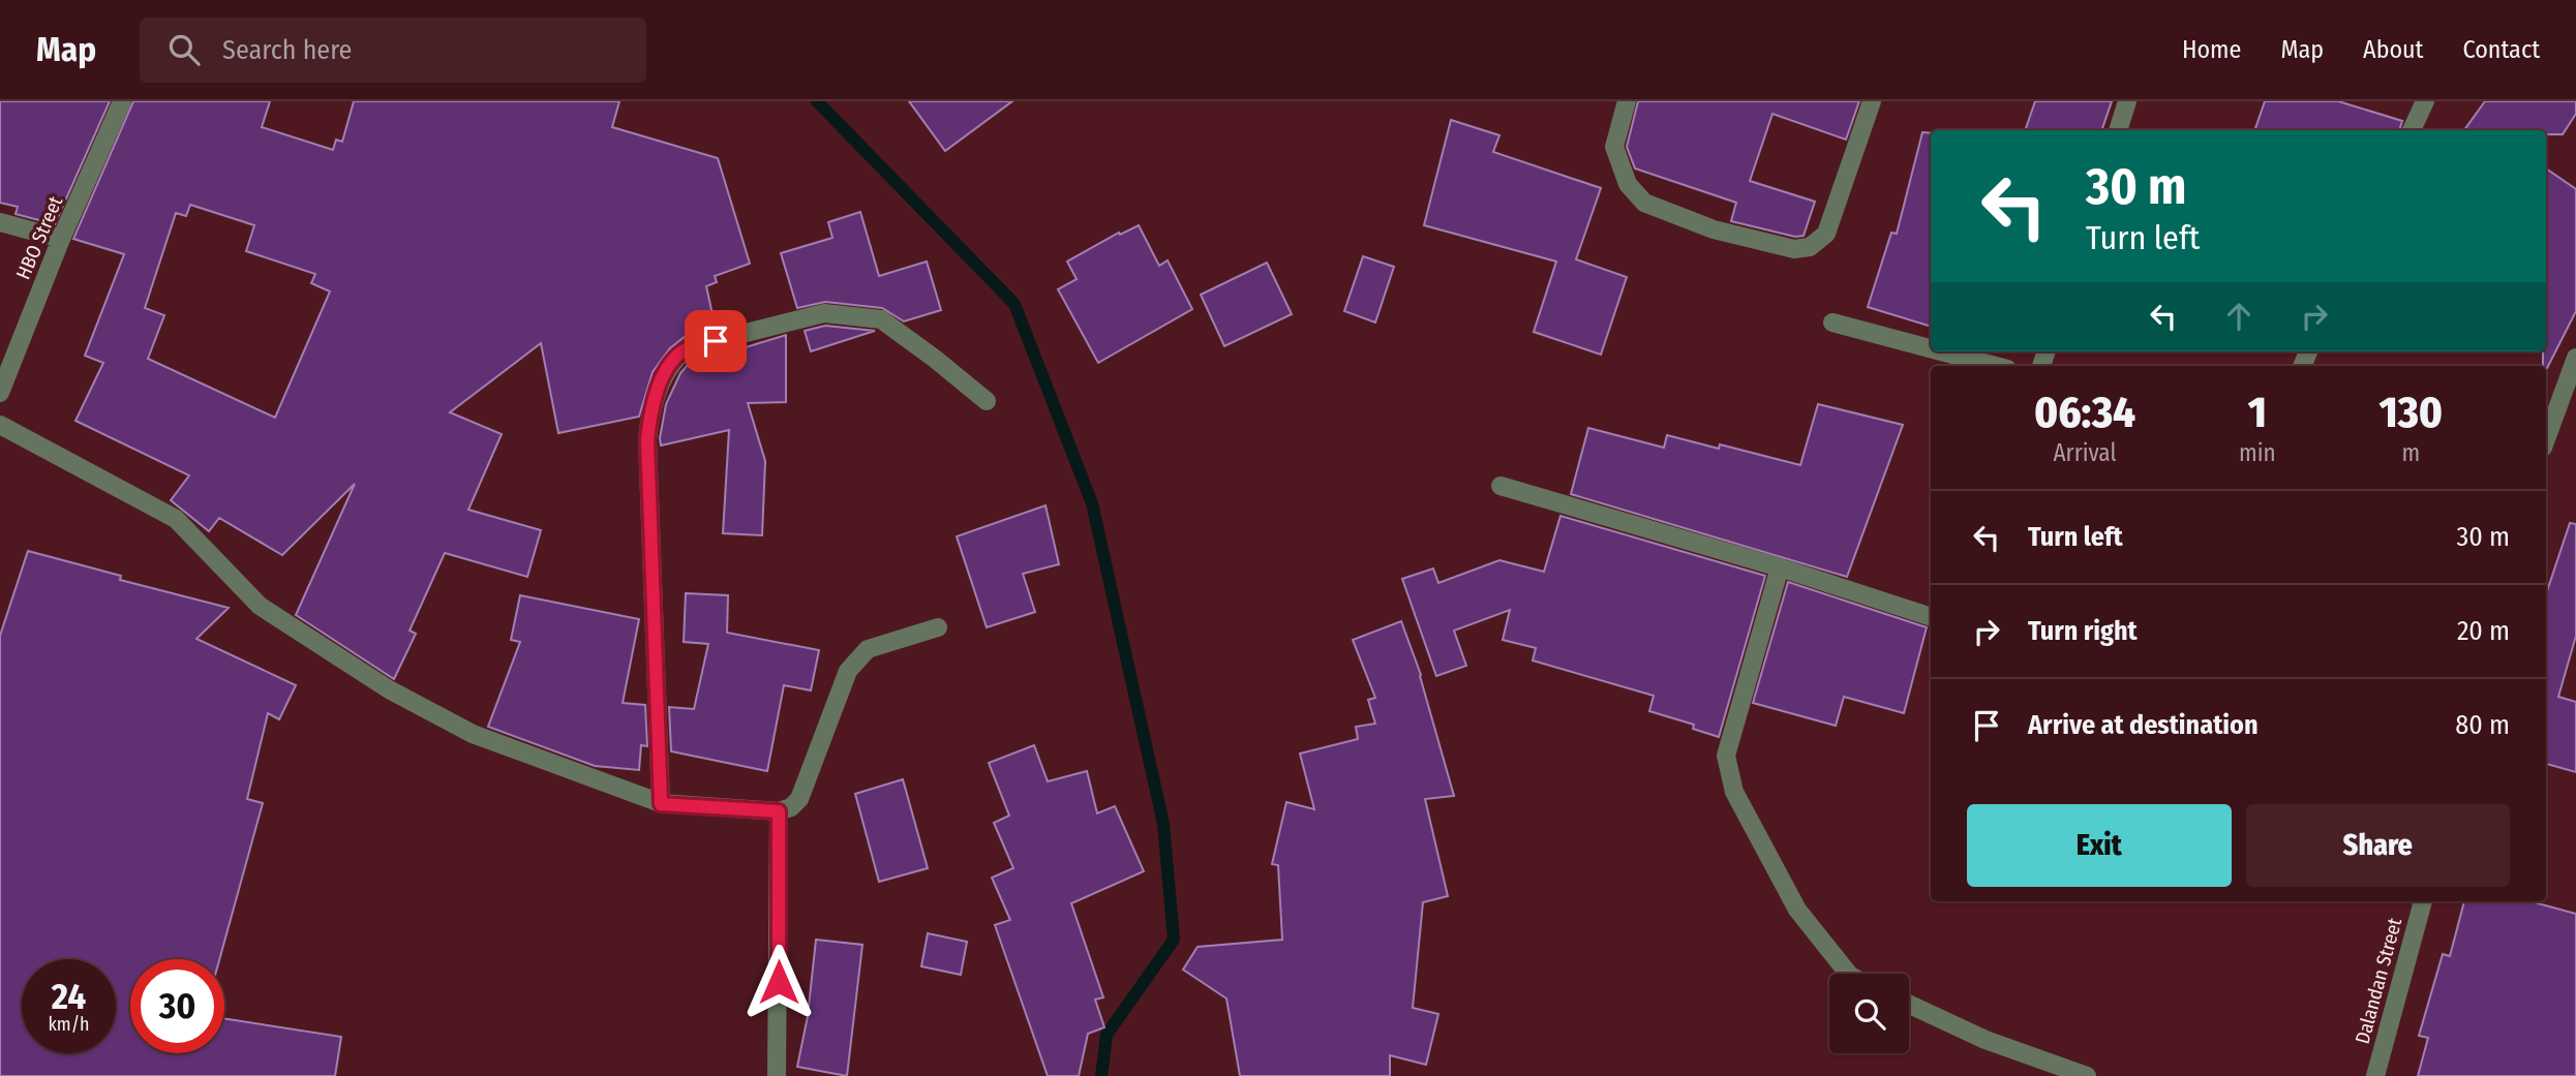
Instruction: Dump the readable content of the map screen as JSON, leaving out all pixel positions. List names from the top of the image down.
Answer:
{
  "streets": {
    "street": ["HBO Street", "Dalandan Street"]
  },
  "page": {
    "header": "Map",
    "search": "Search here",
    "nav": [
      "Home",
      "Map",
      "About",
      "Contact"
    ],
    "turn": ["30 m", "Turn left"],
    "eta": [
      "06:34",
      "Arrival",
      "1",
      "min",
      "130",
      "m"
    ],
    "list": [
      {
        "name": "Turn left",
        "value": "30 m"
      },
      {
        "name": "Turn right",
        "value": "20 m"
      },
      {
        "name": "Arrive at destination",
        "value": "80 m"
      }
    ],
    "buttons": ["Exit", "Share"],
    "speed": "24 km/h",
    "limit": "30"
  }
}
